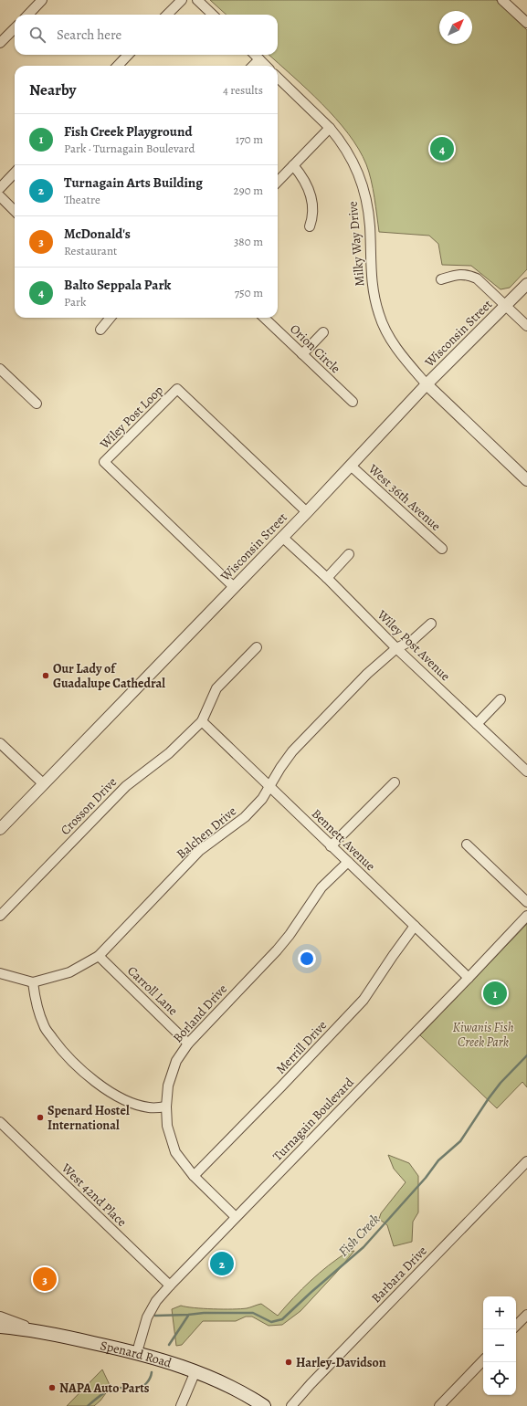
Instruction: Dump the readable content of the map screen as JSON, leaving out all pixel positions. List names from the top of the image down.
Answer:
{
  "streets": {
    "main road": ["Spenard Road"],
    "street": [
      "Milky Way Drive",
      "Wisconsin Street",
      "Orion Circle",
      "Wiley Post Loop",
      "West 36th Avenue",
      "Wiley Post Avenue",
      "Crosson Drive",
      "Balchen Drive",
      "Bennett Avenue",
      "Carroll Lane",
      "Borland Drive",
      "Merrill Drive",
      "Turnagain Boulevard",
      "West 42nd Place",
      "Barbara Drive"
    ]
  },
  "crossings": [
    ["Milky Way Drive", "Wisconsin Street"],
    ["Wisconsin Street", "Wiley Post Loop"],
    ["Wisconsin Street", "West 36th Avenue"],
    ["Wisconsin Street", "Wiley Post Avenue"],
    ["Wiley Post Avenue", "Balchen Drive"],
    ["Crosson Drive", "Bennett Avenue"],
    ["Balchen Drive", "Bennett Avenue"],
    ["Balchen Drive", "Carroll Lane"],
    ["Bennett Avenue", "Borland Drive"],
    ["Bennett Avenue", "Merrill Drive"],
    ["Bennett Avenue", "Turnagain Boulevard"],
    ["Carroll Lane", "Borland Drive"],
    ["Borland Drive", "Merrill Drive"],
    ["Borland Drive", "Turnagain Boulevard"],
    ["Turnagain Boulevard", "West 42nd Place"],
    ["Turnagain Boulevard", "Spenard Road"]
  ],
  "water": ["Fish Creek"],
  "parks": ["Kiwanis Fish Creek Park"],
  "places": [
    "Our Lady of Guadalupe Cathedral",
    "Spenard Hostel International",
    "Harley-Davidson",
    "NAPA Auto Parts"
  ],
  "north": "top right",
  "page": {
    "search": "Search here",
    "heading": ["Nearby", "4 results"],
    "list": [
      {
        "mark": "1",
        "name": "Fish Creek Playground",
        "note": "Park · Turnagain Boulevard",
        "value": "170 m"
      },
      {
        "mark": "2",
        "name": "Turnagain Arts Building",
        "note": "Theatre",
        "value": "290 m"
      },
      {
        "mark": "3",
        "name": "McDonald's",
        "note": "Restaurant",
        "value": "380 m"
      },
      {
        "mark": "4",
        "name": "Balto Seppala Park",
        "note": "Park",
        "value": "750 m"
      }
    ],
    "pins": [
      "4",
      "1",
      "2",
      "3"
    ],
    "map_buttons": ["+", "−"]
  }
}
